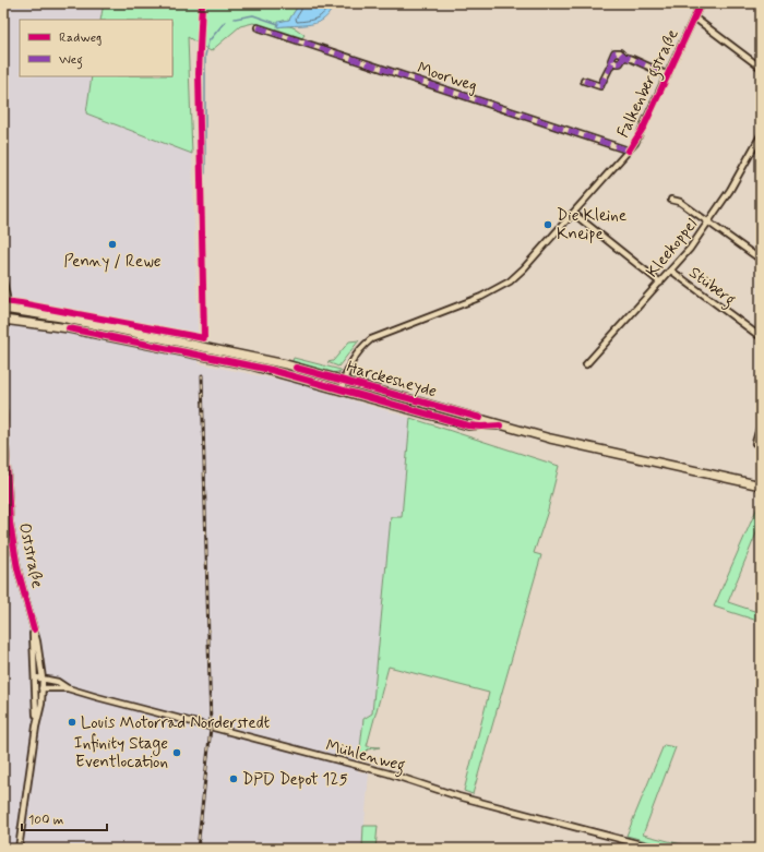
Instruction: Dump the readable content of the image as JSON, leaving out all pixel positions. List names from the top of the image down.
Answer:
{
  "streets": {
    "main road": ["Harckesheyde"],
    "street": [
      "Moorweg",
      "Falkenbergstraße",
      "Kleekoppel",
      "Stüberg",
      "Oststraße",
      "Mühlenweg"
    ]
  },
  "crossings": [
    ["Moorweg", "Falkenbergstraße"],
    ["Falkenbergstraße", "Harckesheyde"],
    ["Kleekoppel", "Stüberg"],
    ["Oststraße", "Mühlenweg"]
  ],
  "places": [
    "Die Kleine Kneipe",
    "Penny / Rewe",
    "Louis Motorrad Norderstedt",
    "Infinity Stage Eventlocation",
    "DPD Depot 125"
  ],
  "legend": ["Radweg", "Weg"],
  "scale_bar": "100 m"
}
